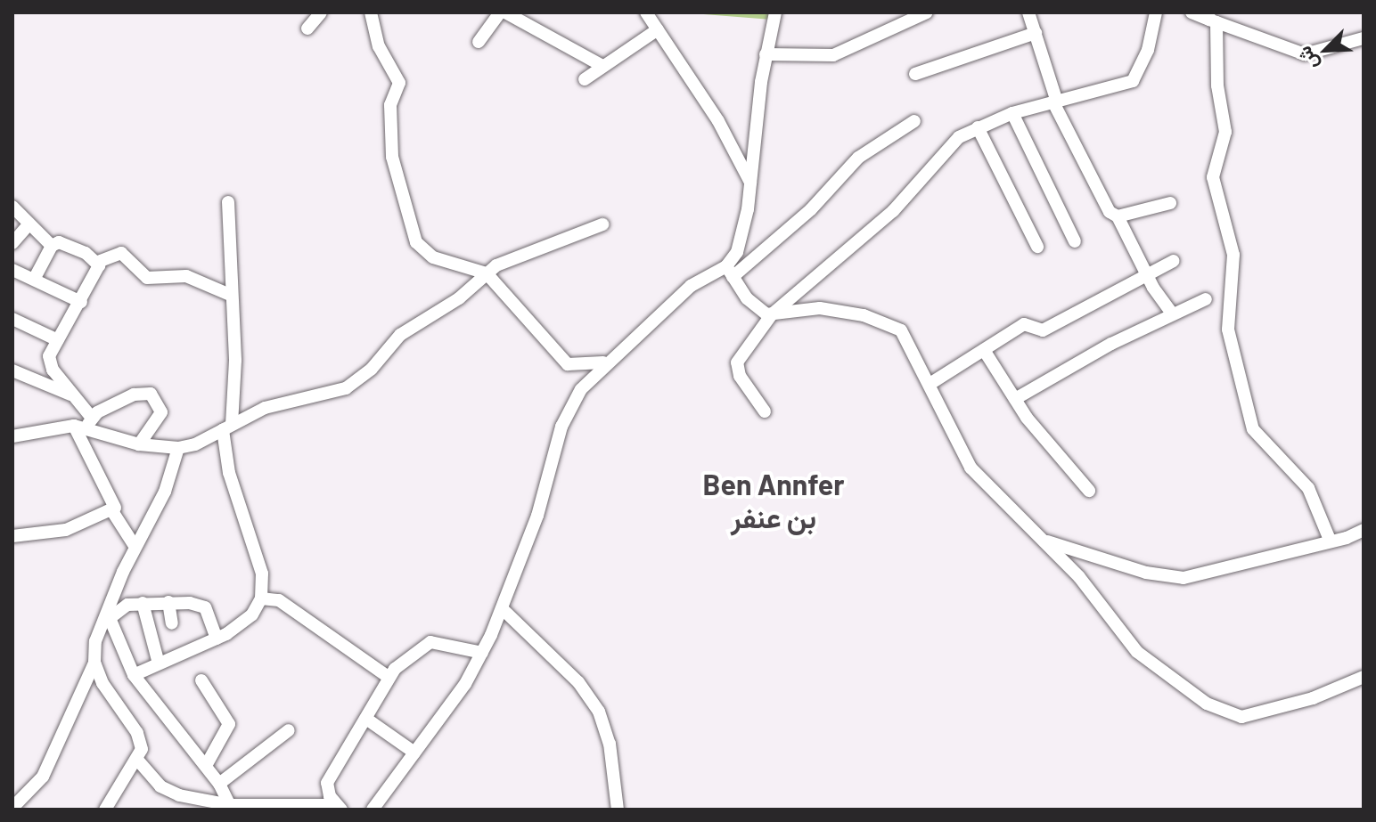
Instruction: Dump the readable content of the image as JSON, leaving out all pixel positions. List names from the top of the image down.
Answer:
{
  "districts": ["Ben Annfer بن عنفر"],
  "north": "bottom left"
}
